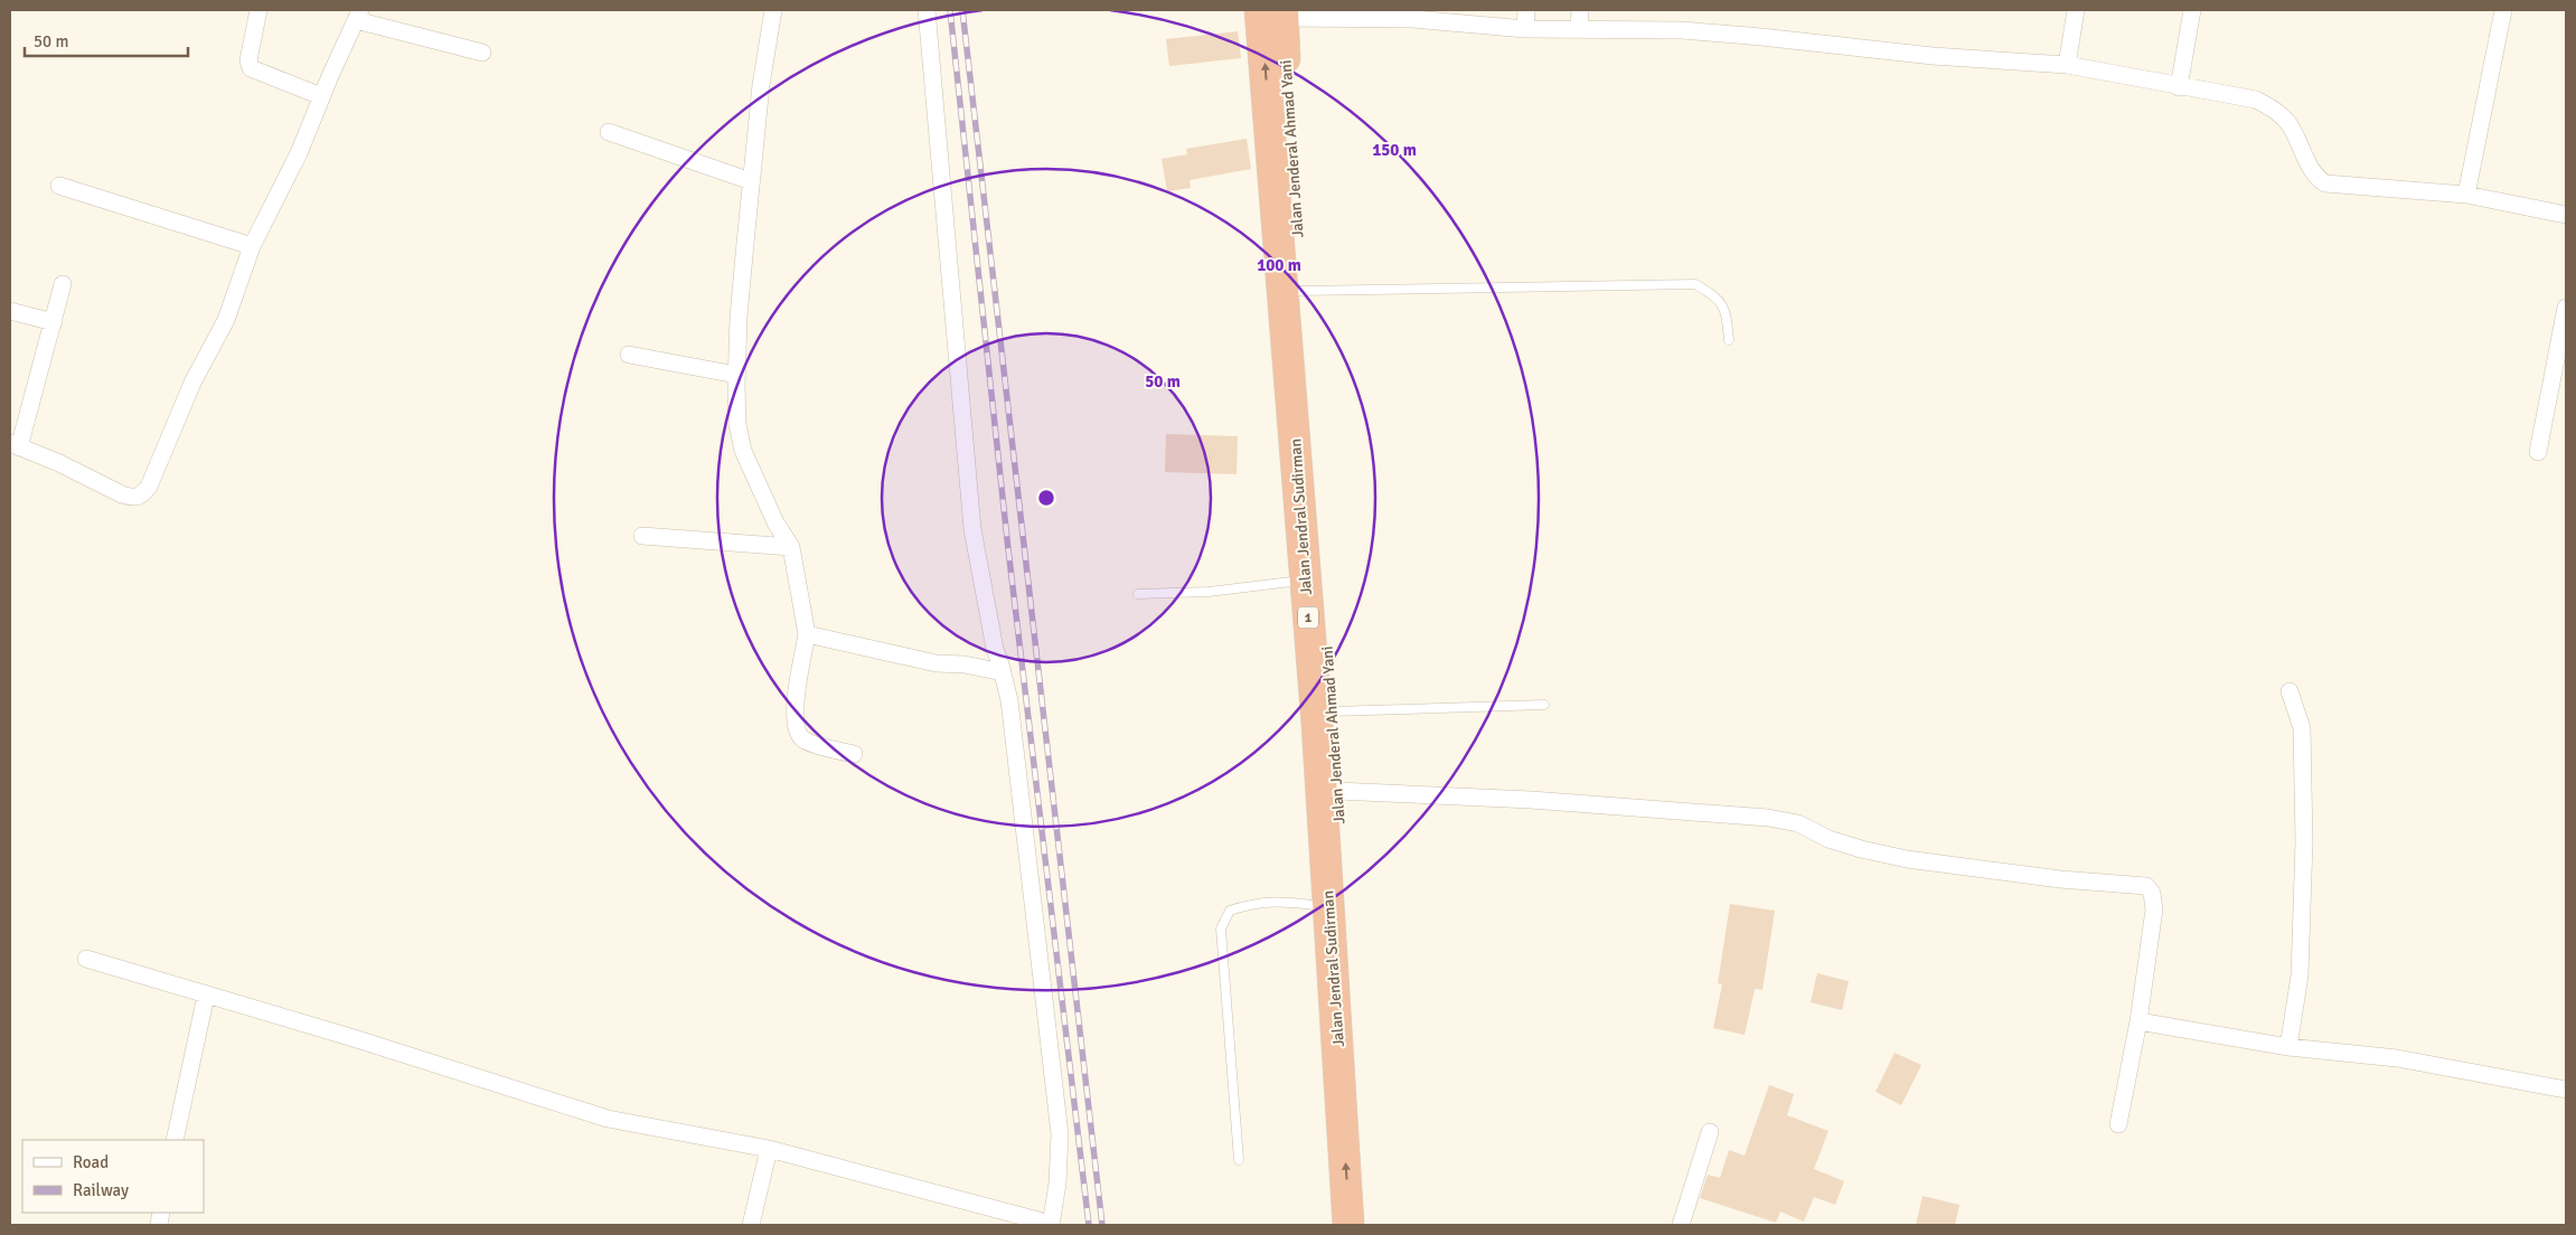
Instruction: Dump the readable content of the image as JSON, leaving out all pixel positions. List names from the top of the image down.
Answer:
{
  "streets": {
    "highway": ["Jalan Jenderal Ahmad Yani", "Jalan Jendral Sudirman", "1"]
  },
  "crossings": [
    ["Jalan Jenderal Ahmad Yani", "Jalan Jendral Sudirman"]
  ],
  "one_way": ["Jalan Jendral Sudirman"],
  "legend": ["Road", "Railway"],
  "scale_bar": "50 m",
  "rings": ["150 m", "100 m", "50 m"]
}
